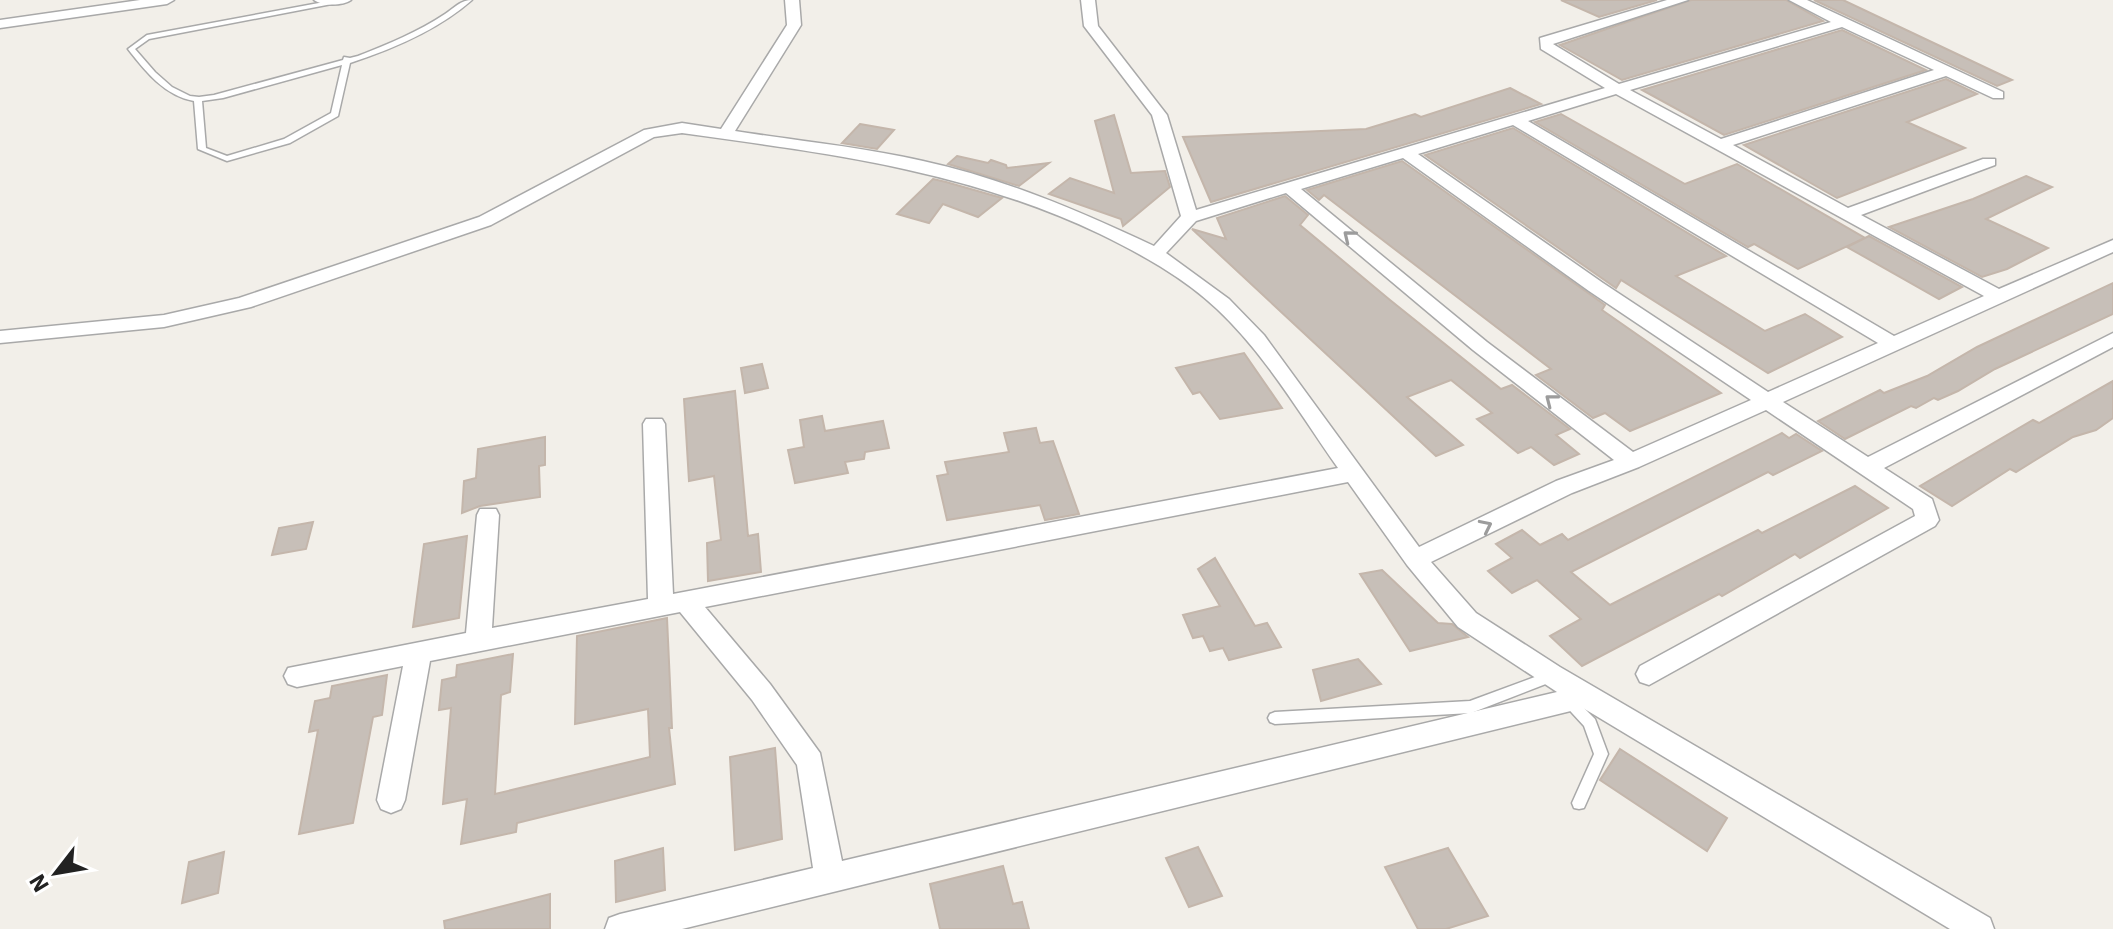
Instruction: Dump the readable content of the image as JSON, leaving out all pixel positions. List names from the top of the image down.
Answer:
{
  "north": "bottom left"
}
